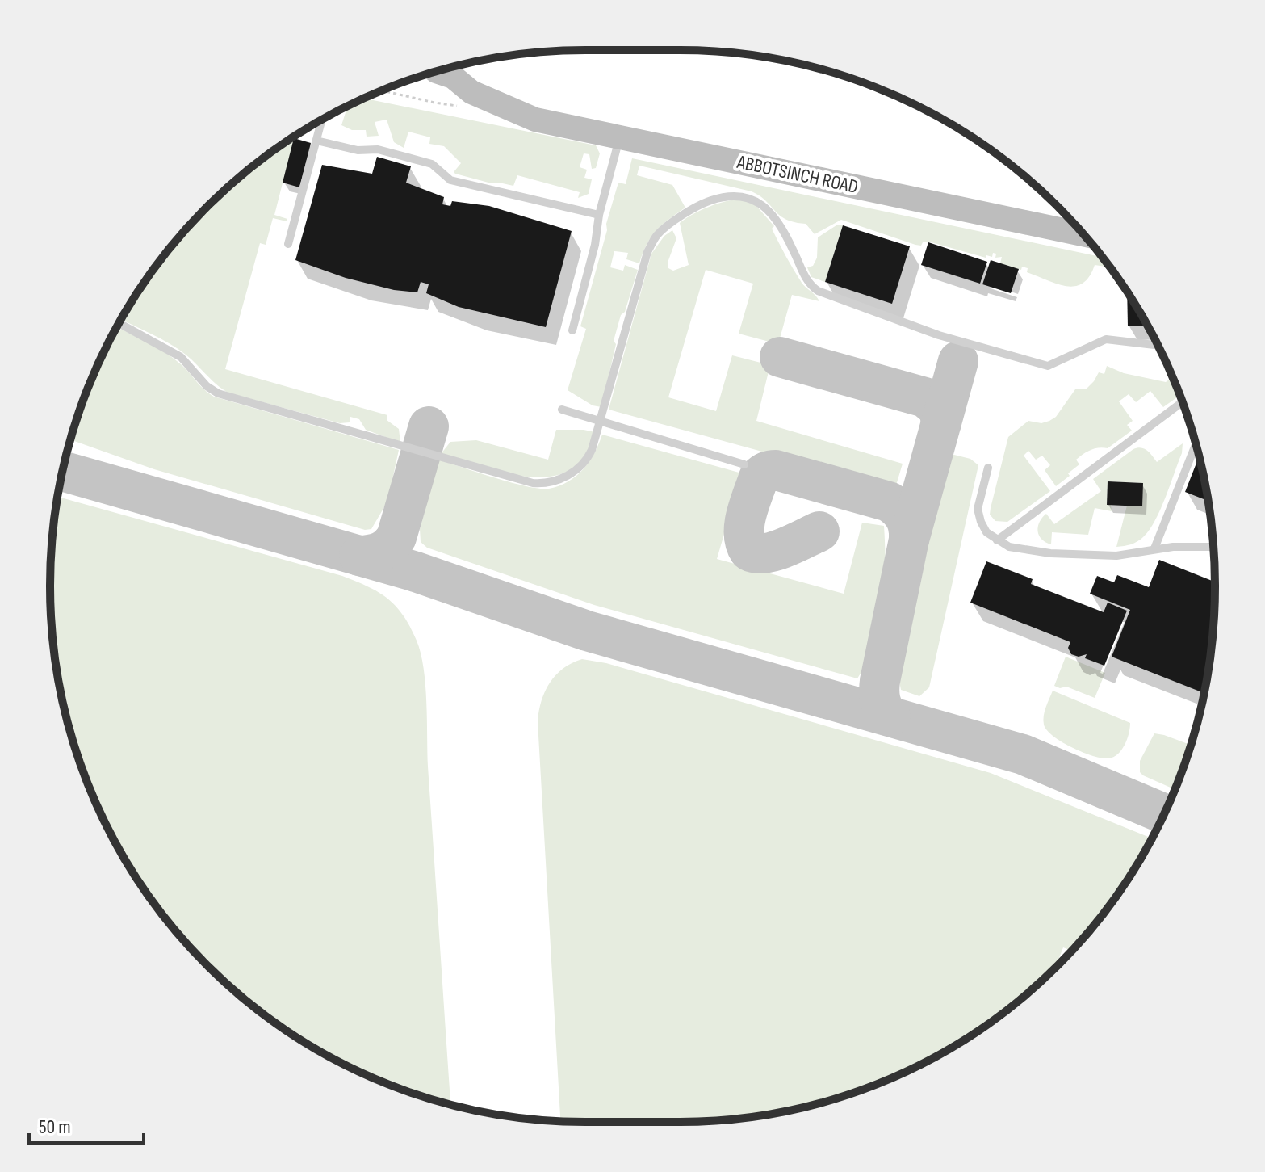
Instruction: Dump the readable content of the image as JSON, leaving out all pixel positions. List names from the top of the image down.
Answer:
{
  "streets": {
    "street": ["ABBOTSINCH ROAD"]
  },
  "scale_bar": "50 m"
}
